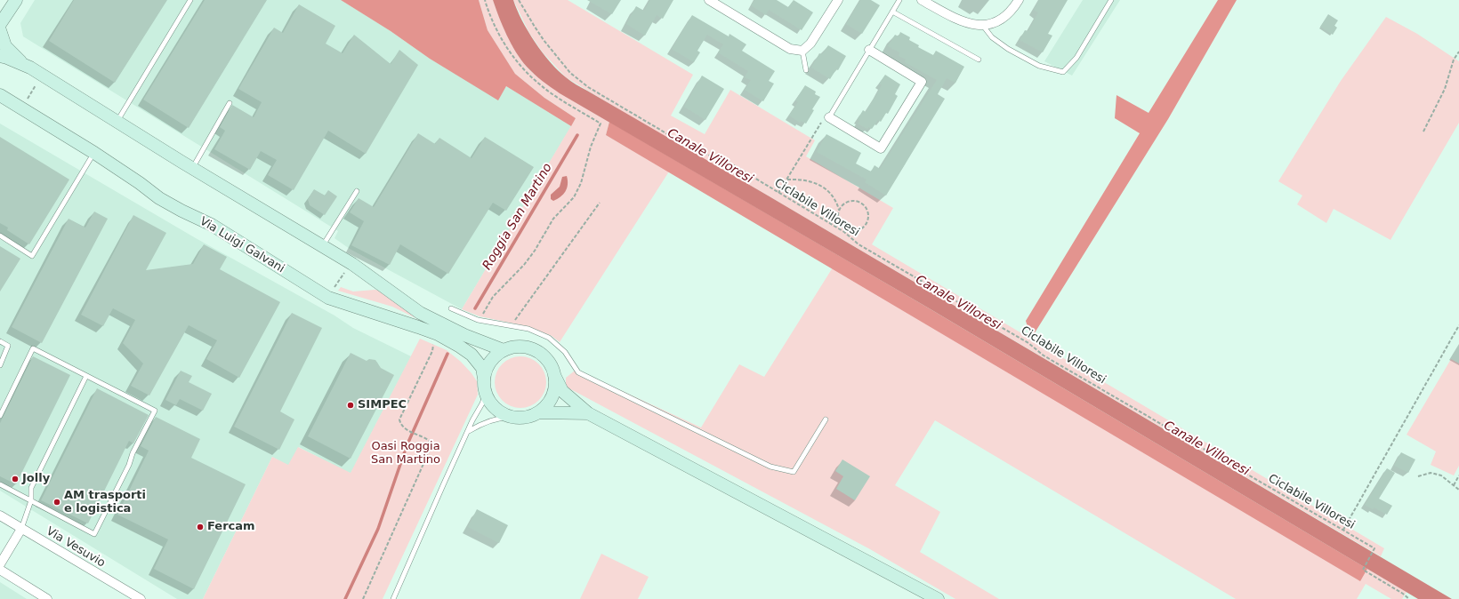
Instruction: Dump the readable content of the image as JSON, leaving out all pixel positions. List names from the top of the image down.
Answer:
{
  "streets": {
    "main road": ["Via Luigi Galvani"],
    "street": ["Via Vesuvio"],
    "path": ["Ciclabile Villoresi"]
  },
  "water": ["Canale Villoresi", "Roggia San Martino"],
  "parks": ["Oasi Roggia San Martino"],
  "places": [
    "SIMPEC",
    "Jolly",
    "AM trasporti e logistica",
    "Fercam"
  ]
}
